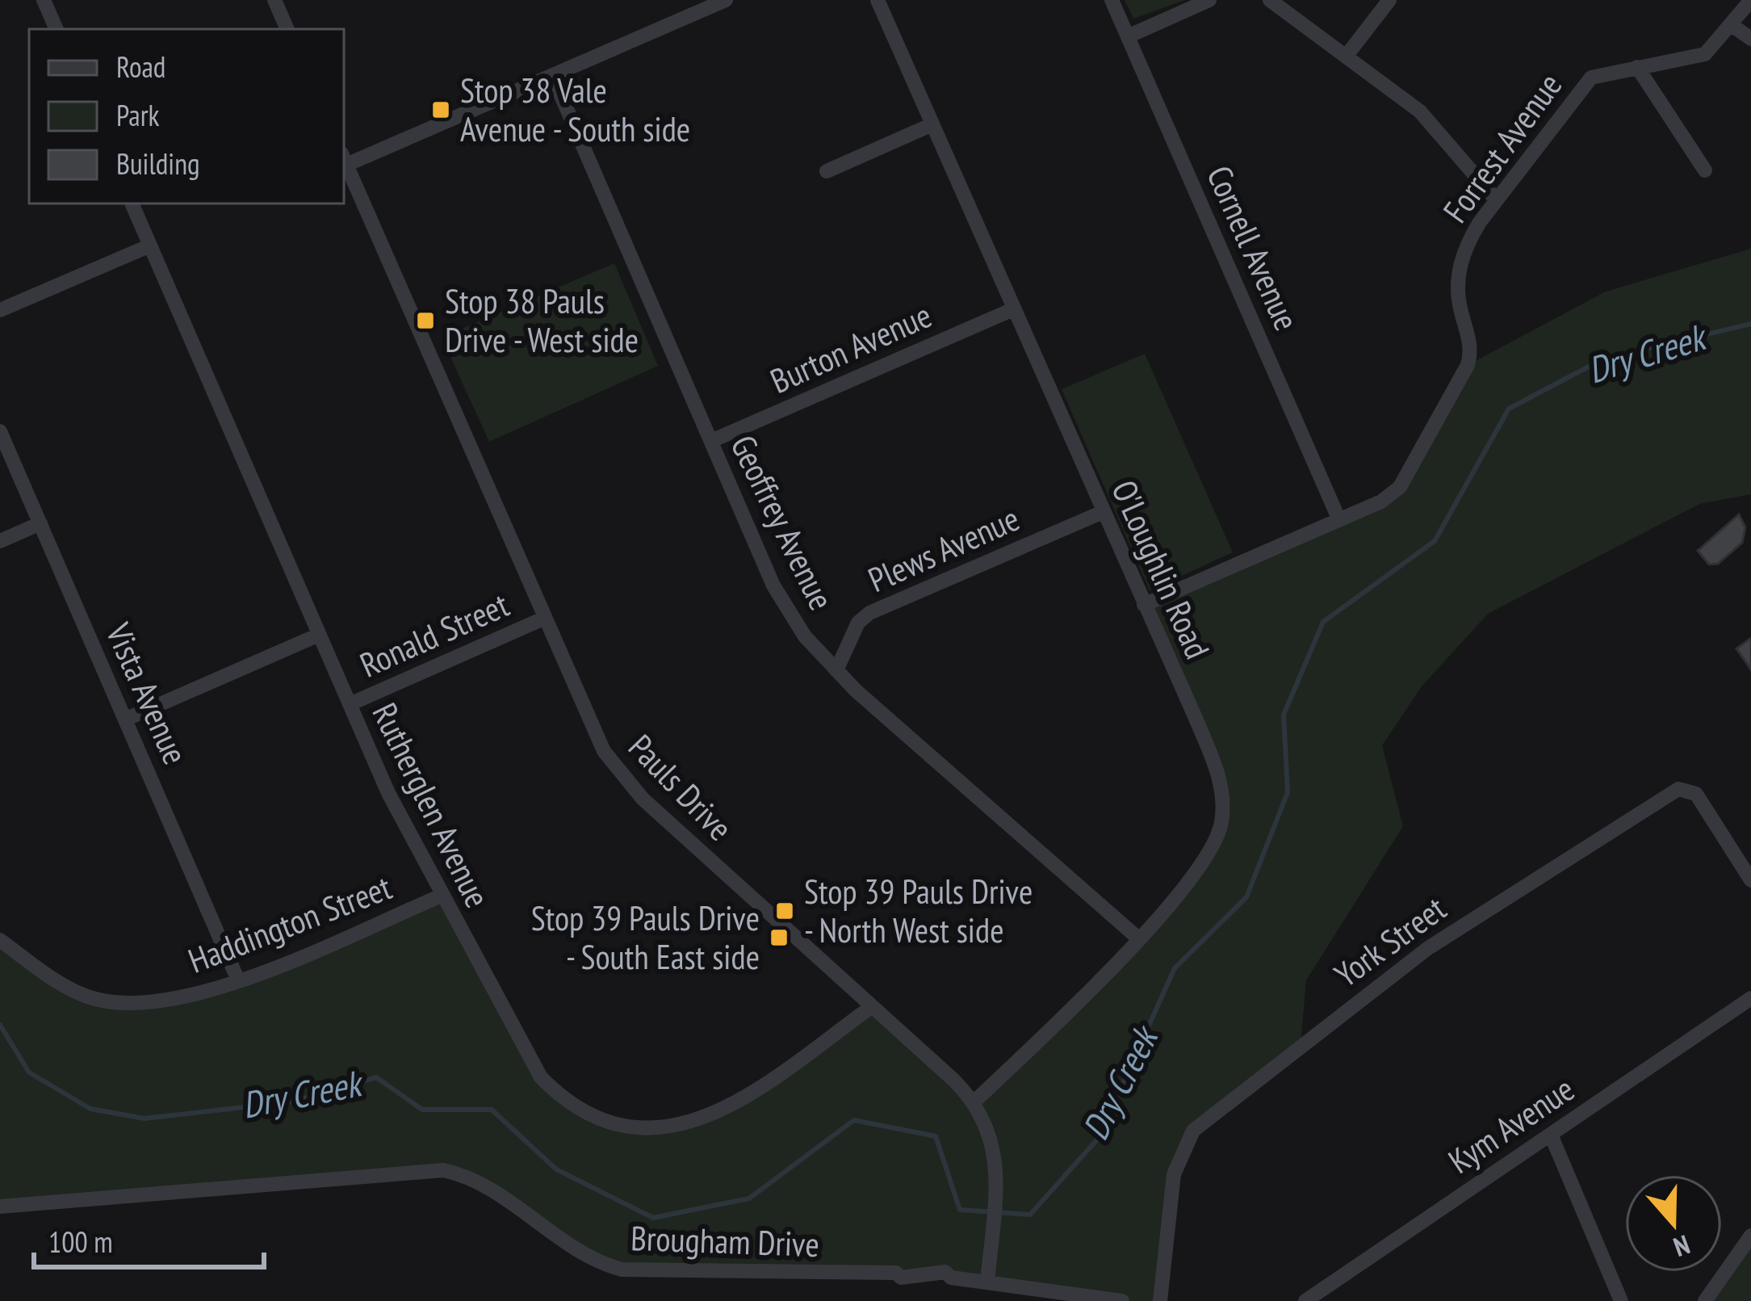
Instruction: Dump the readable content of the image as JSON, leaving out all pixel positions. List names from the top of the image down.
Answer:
{
  "streets": {
    "street": [
      "Forrest Avenue",
      "Cornell Avenue",
      "Burton Avenue",
      "Geoffrey Avenue",
      "Plews Avenue",
      "O'Loughlin Road",
      "Ronald Street",
      "Vista Avenue",
      "Pauls Drive",
      "Rutherglen Avenue",
      "Haddington Street",
      "York Street",
      "Kym Avenue",
      "Brougham Drive"
    ]
  },
  "crossings": [
    ["Forrest Avenue", "Cornell Avenue"],
    ["Forrest Avenue", "O'Loughlin Road"],
    ["Burton Avenue", "Geoffrey Avenue"],
    ["Burton Avenue", "O'Loughlin Road"],
    ["Geoffrey Avenue", "Plews Avenue"],
    ["Geoffrey Avenue", "O'Loughlin Road"],
    ["Plews Avenue", "O'Loughlin Road"],
    ["O'Loughlin Road", "Pauls Drive"],
    ["Ronald Street", "Pauls Drive"],
    ["Ronald Street", "Rutherglen Avenue"],
    ["Vista Avenue", "Haddington Street"],
    ["Pauls Drive", "Rutherglen Avenue"],
    ["Pauls Drive", "Brougham Drive"],
    ["Rutherglen Avenue", "Haddington Street"]
  ],
  "water": ["Dry Creek"],
  "places": {
    "transit": [
      "Stop 38 Vale Avenue - South side",
      "Stop 38 Pauls Drive - West side",
      "Stop 39 Pauls Drive - North West side",
      "Stop 39 Pauls Drive - South East side"
    ]
  },
  "legend": ["Road", "Park", "Building"],
  "scale_bar": "100 m",
  "north": "bottom"
}
